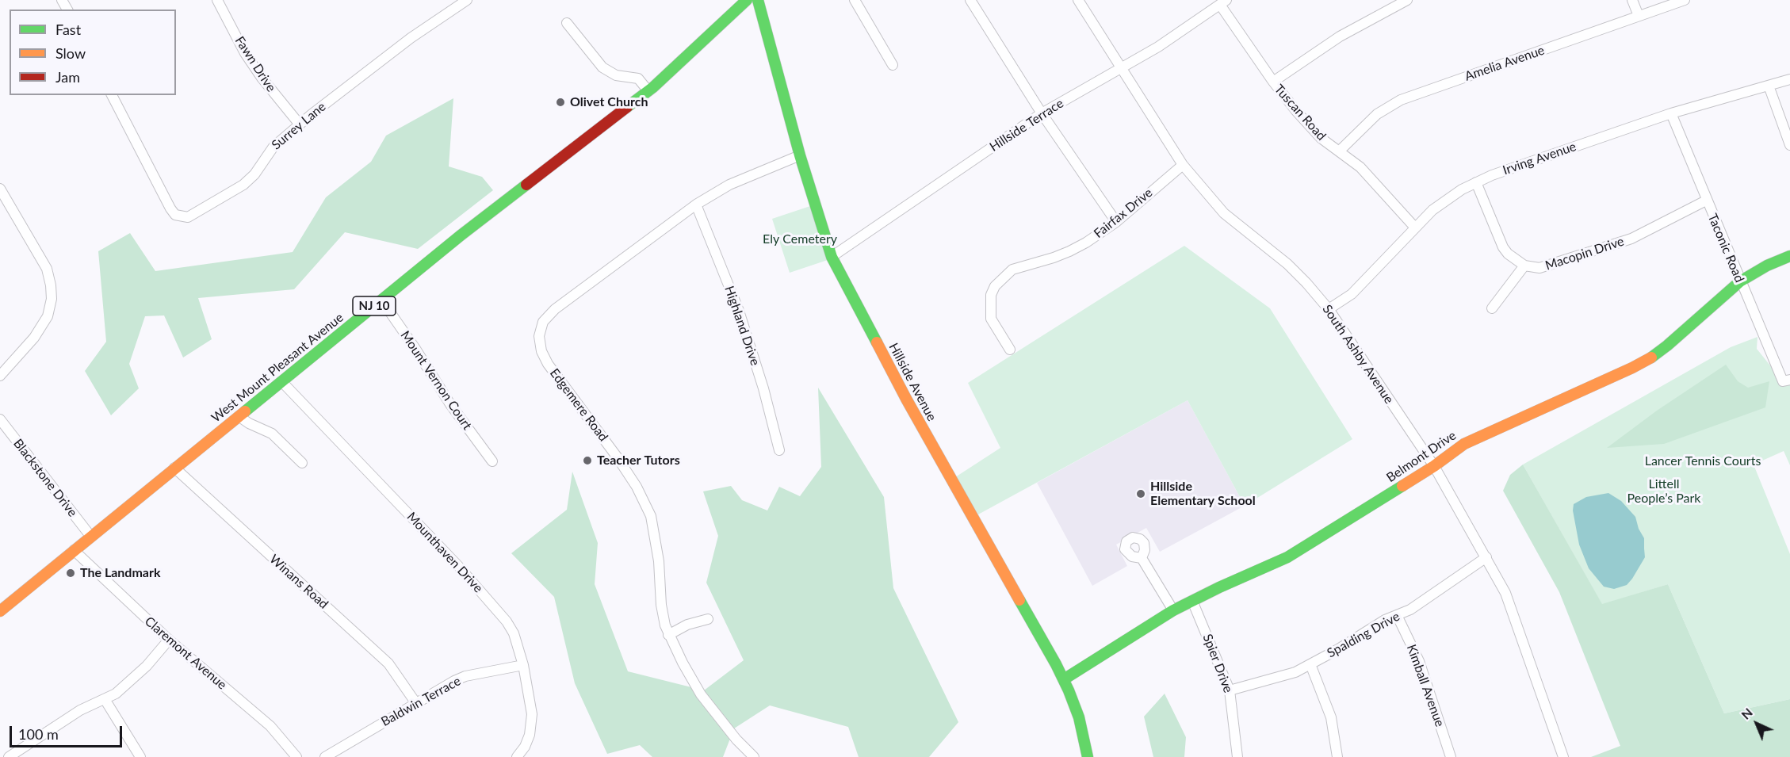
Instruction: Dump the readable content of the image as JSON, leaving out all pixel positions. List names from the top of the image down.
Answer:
{
  "streets": {
    "street": [
      "Amelia Avenue",
      "Fawn Drive",
      "Tuscan Road",
      "Hillside Terrace",
      "Surrey Lane",
      "Irving Avenue",
      "Fairfax Drive",
      "Taconic Road",
      "Macopin Drive",
      "NJ 10",
      "Highland Drive",
      "South Ashby Avenue",
      "West Mount Pleasant Avenue",
      "Mount Vernon Court",
      "Hillside Avenue",
      "Edgemere Road",
      "Belmont Drive",
      "Blackstone Drive",
      "Mounthaven Drive",
      "Winans Road",
      "Spalding Drive",
      "Claremont Avenue",
      "Spier Drive",
      "Kimball Avenue",
      "Baldwin Terrace"
    ]
  },
  "crossings": [
    ["Amelia Avenue", "Tuscan Road"],
    ["Fawn Drive", "Surrey Lane"],
    ["Tuscan Road", "Hillside Terrace"],
    ["Tuscan Road", "Irving Avenue"],
    ["Hillside Terrace", "South Ashby Avenue"],
    ["Hillside Terrace", "Hillside Avenue"],
    ["Irving Avenue", "Taconic Road"],
    ["Irving Avenue", "South Ashby Avenue"],
    ["Fairfax Drive", "South Ashby Avenue"],
    ["Taconic Road", "Macopin Drive"],
    ["Taconic Road", "Belmont Drive"],
    ["Highland Drive", "Edgemere Road"],
    ["South Ashby Avenue", "Belmont Drive"],
    ["South Ashby Avenue", "Spalding Drive"],
    ["West Mount Pleasant Avenue", "Mount Vernon Court"],
    ["West Mount Pleasant Avenue", "Blackstone Drive"],
    ["West Mount Pleasant Avenue", "Mounthaven Drive"],
    ["West Mount Pleasant Avenue", "Winans Road"],
    ["West Mount Pleasant Avenue", "Claremont Avenue"],
    ["Hillside Avenue", "Edgemere Road"],
    ["Hillside Avenue", "Belmont Drive"],
    ["Belmont Drive", "Spier Drive"],
    ["Mounthaven Drive", "Baldwin Terrace"],
    ["Winans Road", "Baldwin Terrace"],
    ["Spalding Drive", "Spier Drive"],
    ["Spalding Drive", "Kimball Avenue"]
  ],
  "parks": ["Ely Cemetery", "Lancer Tennis Courts", "Littell People’s Park"],
  "places": [
    "Olivet Church",
    "Teacher Tutors",
    "Hillside Elementary School",
    "The Landmark"
  ],
  "legend": ["Fast", "Slow", "Jam"],
  "scale_bar": "100 m",
  "north": "top left"
}
